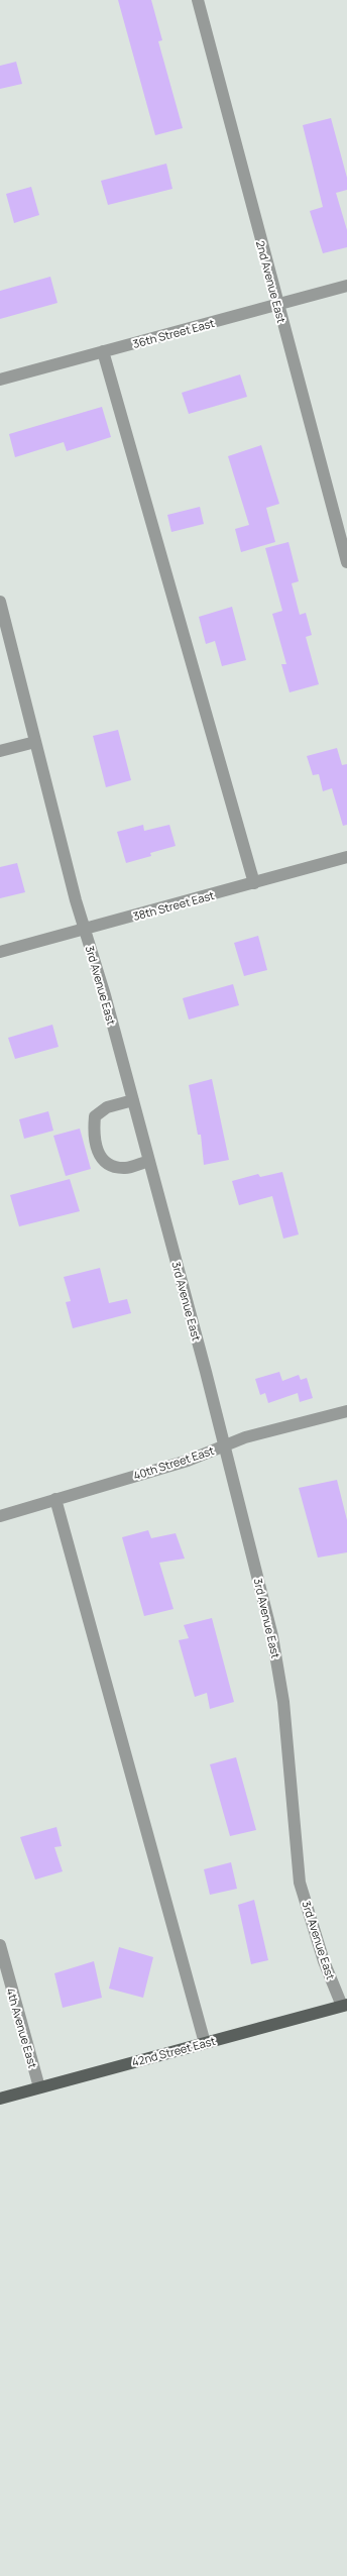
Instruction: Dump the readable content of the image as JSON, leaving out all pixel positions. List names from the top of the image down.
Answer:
{
  "streets": {
    "main road": ["42nd Street East"],
    "street": [
      "2nd Avenue East",
      "36th Street East",
      "38th Street East",
      "3rd Avenue East",
      "40th Street East",
      "4th Avenue East"
    ]
  },
  "crossings": [
    ["2nd Avenue East", "36th Street East"],
    ["38th Street East", "3rd Avenue East"],
    ["3rd Avenue East", "40th Street East"],
    ["3rd Avenue East", "42nd Street East"],
    ["4th Avenue East", "42nd Street East"]
  ]
}
